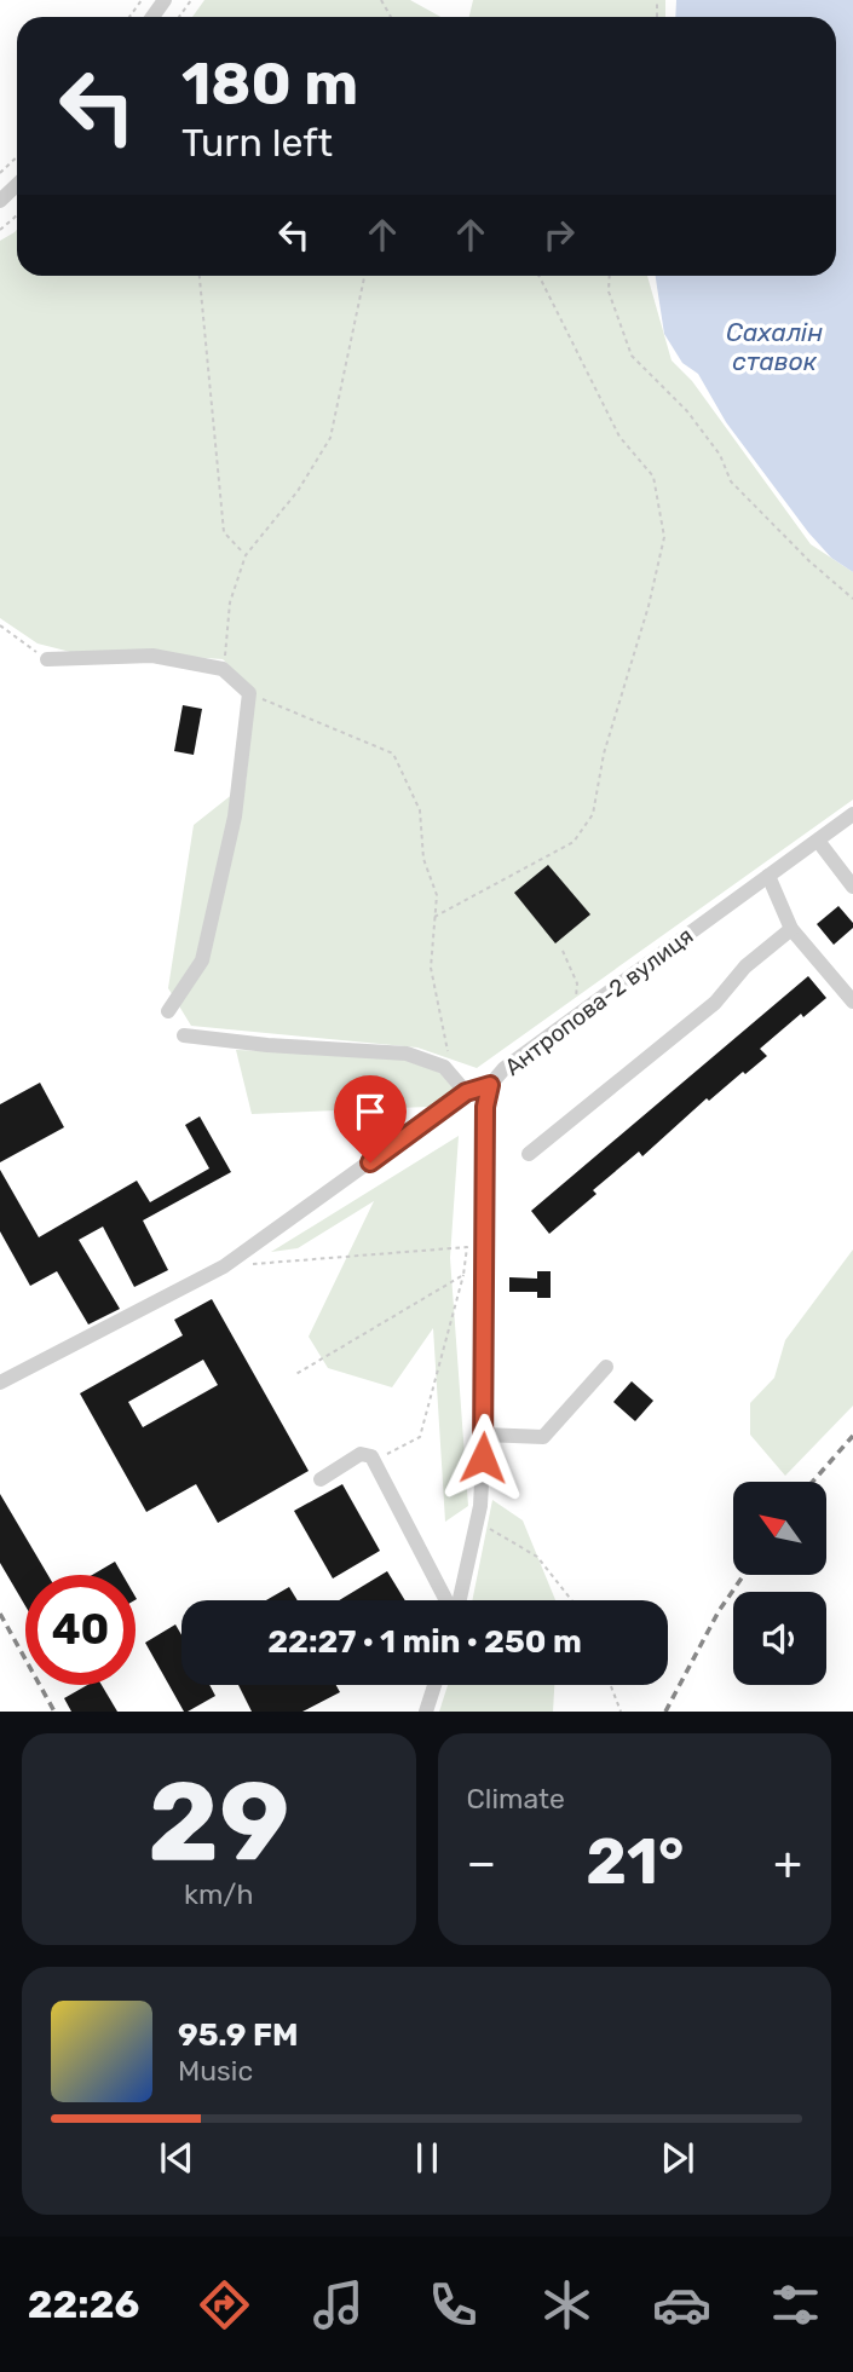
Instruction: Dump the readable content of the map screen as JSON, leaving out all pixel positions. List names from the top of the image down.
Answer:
{
  "streets": {
    "street": ["Антропова-2 вулиця"]
  },
  "water": ["Сахалін ставок"],
  "north": "top left",
  "page": {
    "turn": ["180 m", "Turn left"],
    "limit": "40",
    "trip": "22:27 · 1 min · 250 m",
    "tile": [
      ["29", "km/h"],
      "Climate"
    ],
    "heat": ["−", "21°", "+"],
    "song": ["95.9 FM", "Music"],
    "tabs": "22:26"
  }
}
